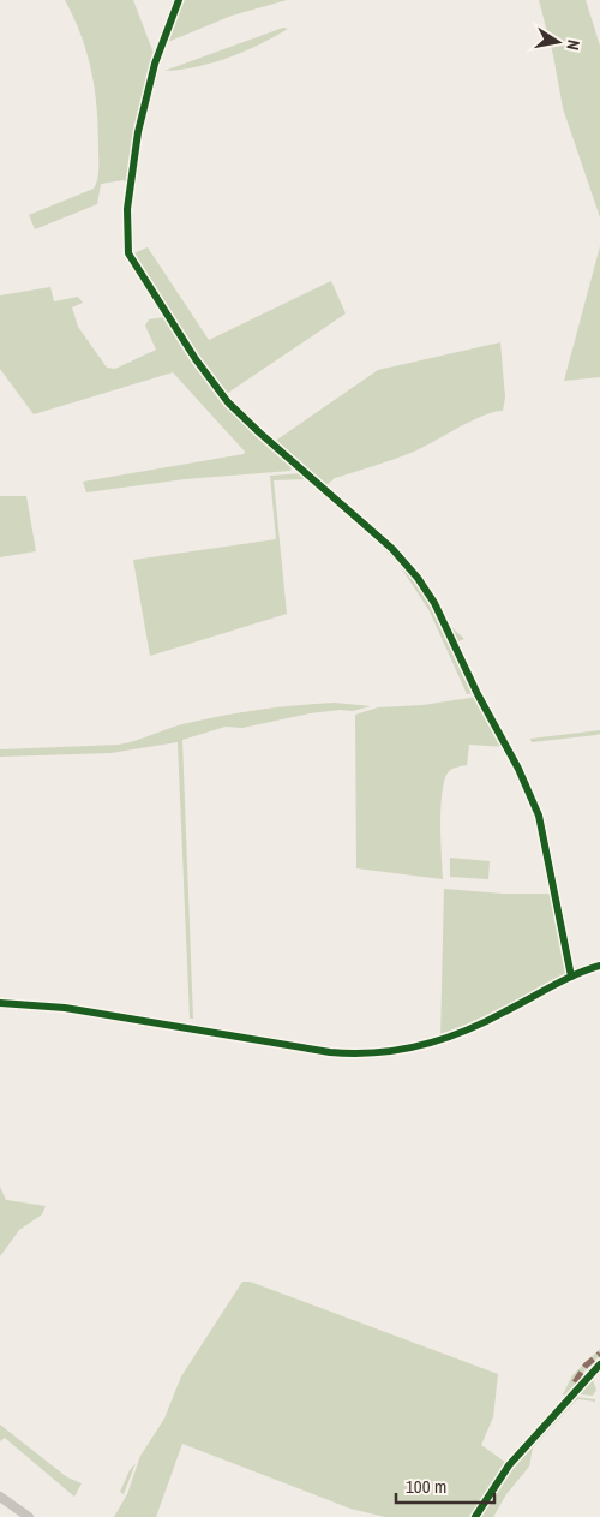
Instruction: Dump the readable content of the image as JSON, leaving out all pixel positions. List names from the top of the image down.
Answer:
{
  "scale_bar": "100 m",
  "north": "right"
}
